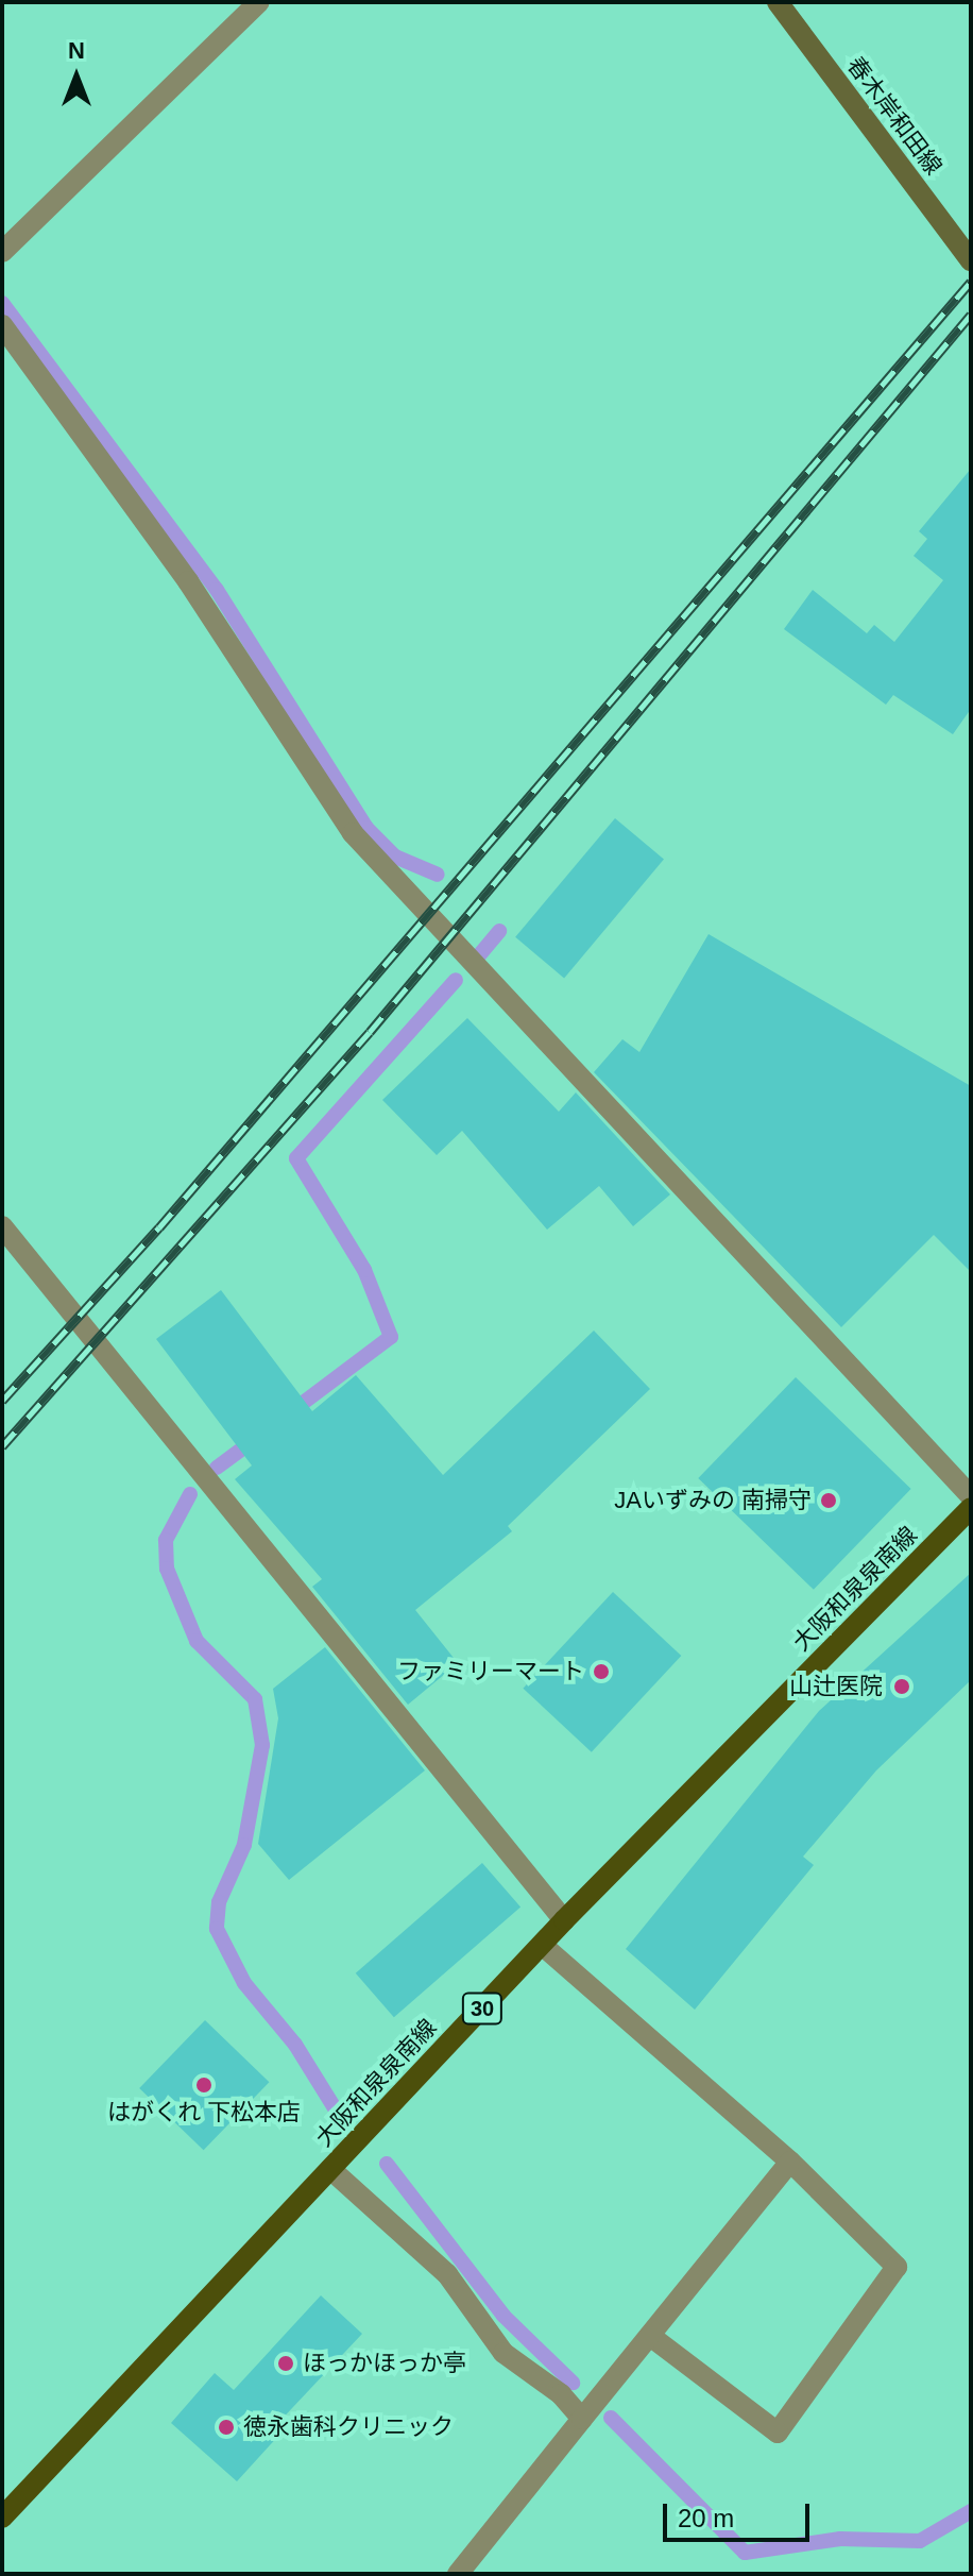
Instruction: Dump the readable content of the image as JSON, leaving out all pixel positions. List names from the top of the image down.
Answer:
{
  "streets": {
    "main road": ["春木岸和田線", "大阪和泉泉南線", "30"]
  },
  "places": [
    "JAいずみの 南掃守",
    "ファミリーマート",
    "山辻医院",
    "はがくれ 下松本店",
    "ほっかほっか亭",
    "徳永歯科クリニック"
  ],
  "scale_bar": "20 m",
  "north": "top"
}
